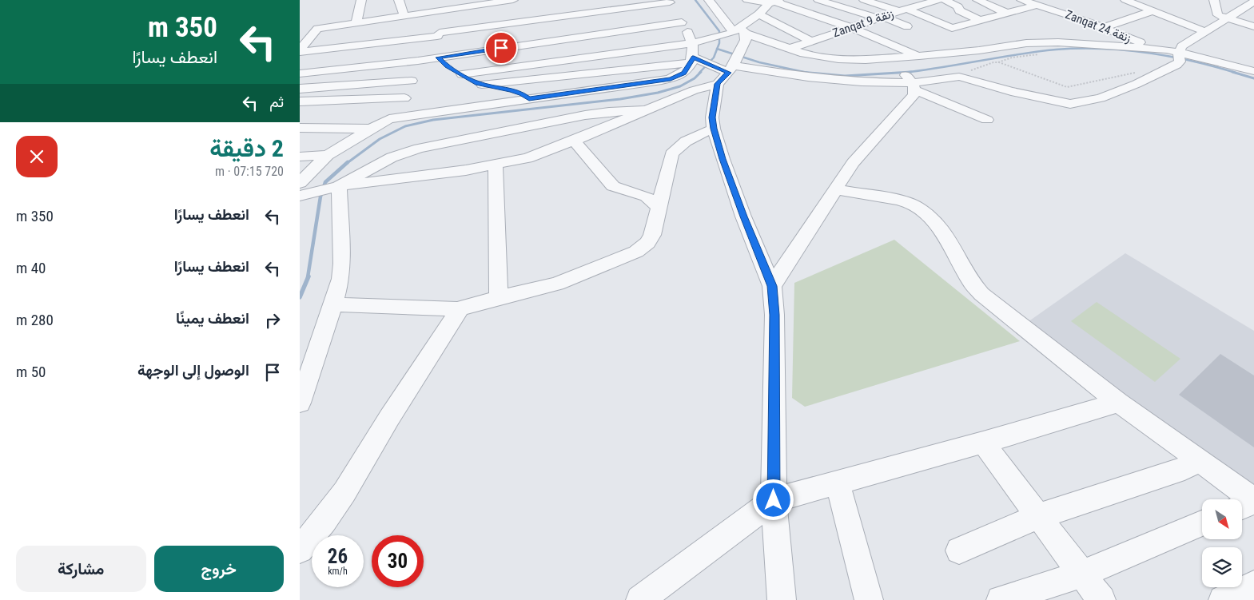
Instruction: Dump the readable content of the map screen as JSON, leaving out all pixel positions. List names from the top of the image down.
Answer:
{
  "streets": {
    "street": ["Zanqat 9 زنقة", "Zanqat 24 زنقة"]
  },
  "north": "bottom right",
  "page": {
    "turn": ["350 m", "انعطف يسارًا"],
    "then": "ثم",
    "heading": ["2 دقيقة", "720 m · 07:15"],
    "list": [
      {
        "name": "انعطف يسارًا",
        "value": "350 m"
      },
      {
        "name": "انعطف يسارًا",
        "value": "40 m"
      },
      {
        "name": "انعطف يمينًا",
        "value": "280 m"
      },
      {
        "name": "الوصول إلى الوجهة",
        "value": "50 m"
      }
    ],
    "speed": "26 km/h",
    "limit": "30",
    "buttons": ["خروج", "مشاركة"]
  }
}
